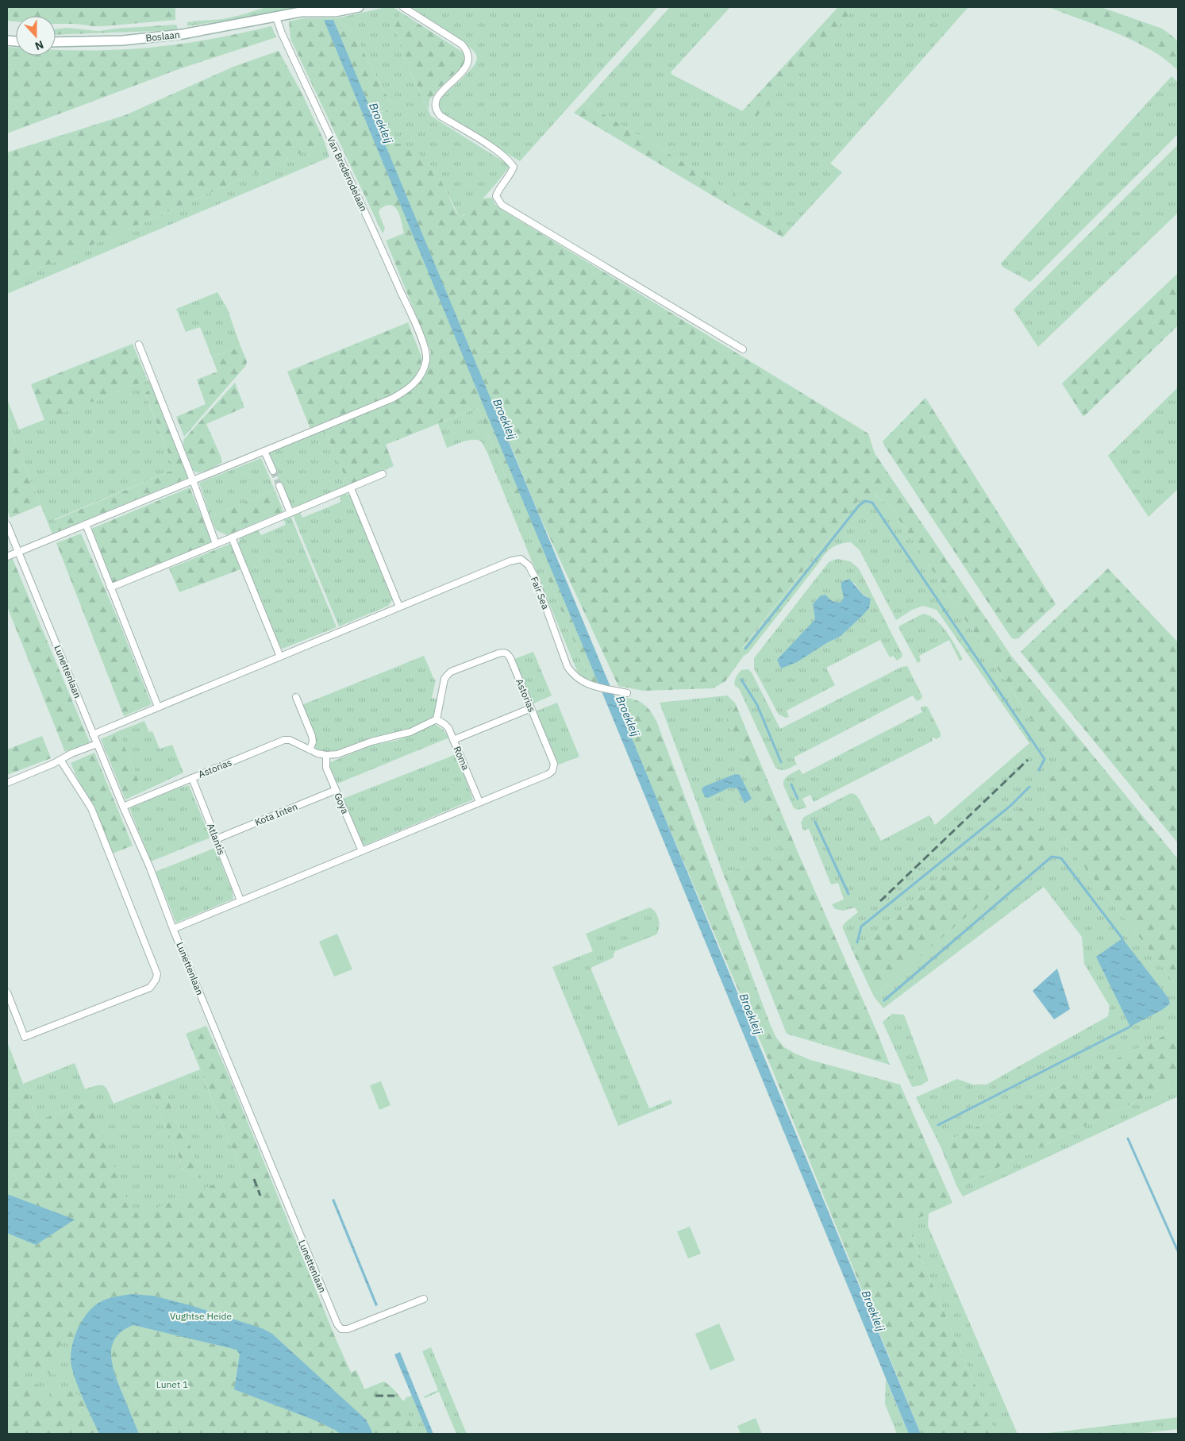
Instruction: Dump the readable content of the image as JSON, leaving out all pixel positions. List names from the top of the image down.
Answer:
{
  "streets": {
    "main road": ["Boslaan"],
    "street": [
      "Van Brederodelaan",
      "Fair Sea",
      "Lunettenlaan",
      "Astorias",
      "Roma",
      "Goya",
      "Kota Inten",
      "Atlantis"
    ]
  },
  "crossings": [
    ["Boslaan", "Van Brederodelaan"],
    ["Van Brederodelaan", "Lunettenlaan"],
    ["Lunettenlaan", "Astorias"],
    ["Astorias", "Roma"],
    ["Astorias", "Goya"],
    ["Astorias", "Atlantis"],
    ["Goya", "Kota Inten"],
    ["Kota Inten", "Atlantis"]
  ],
  "water": ["Broekleij"],
  "parks": ["Vughtse Heide", "Lunet 1"],
  "north": "bottom"
}
